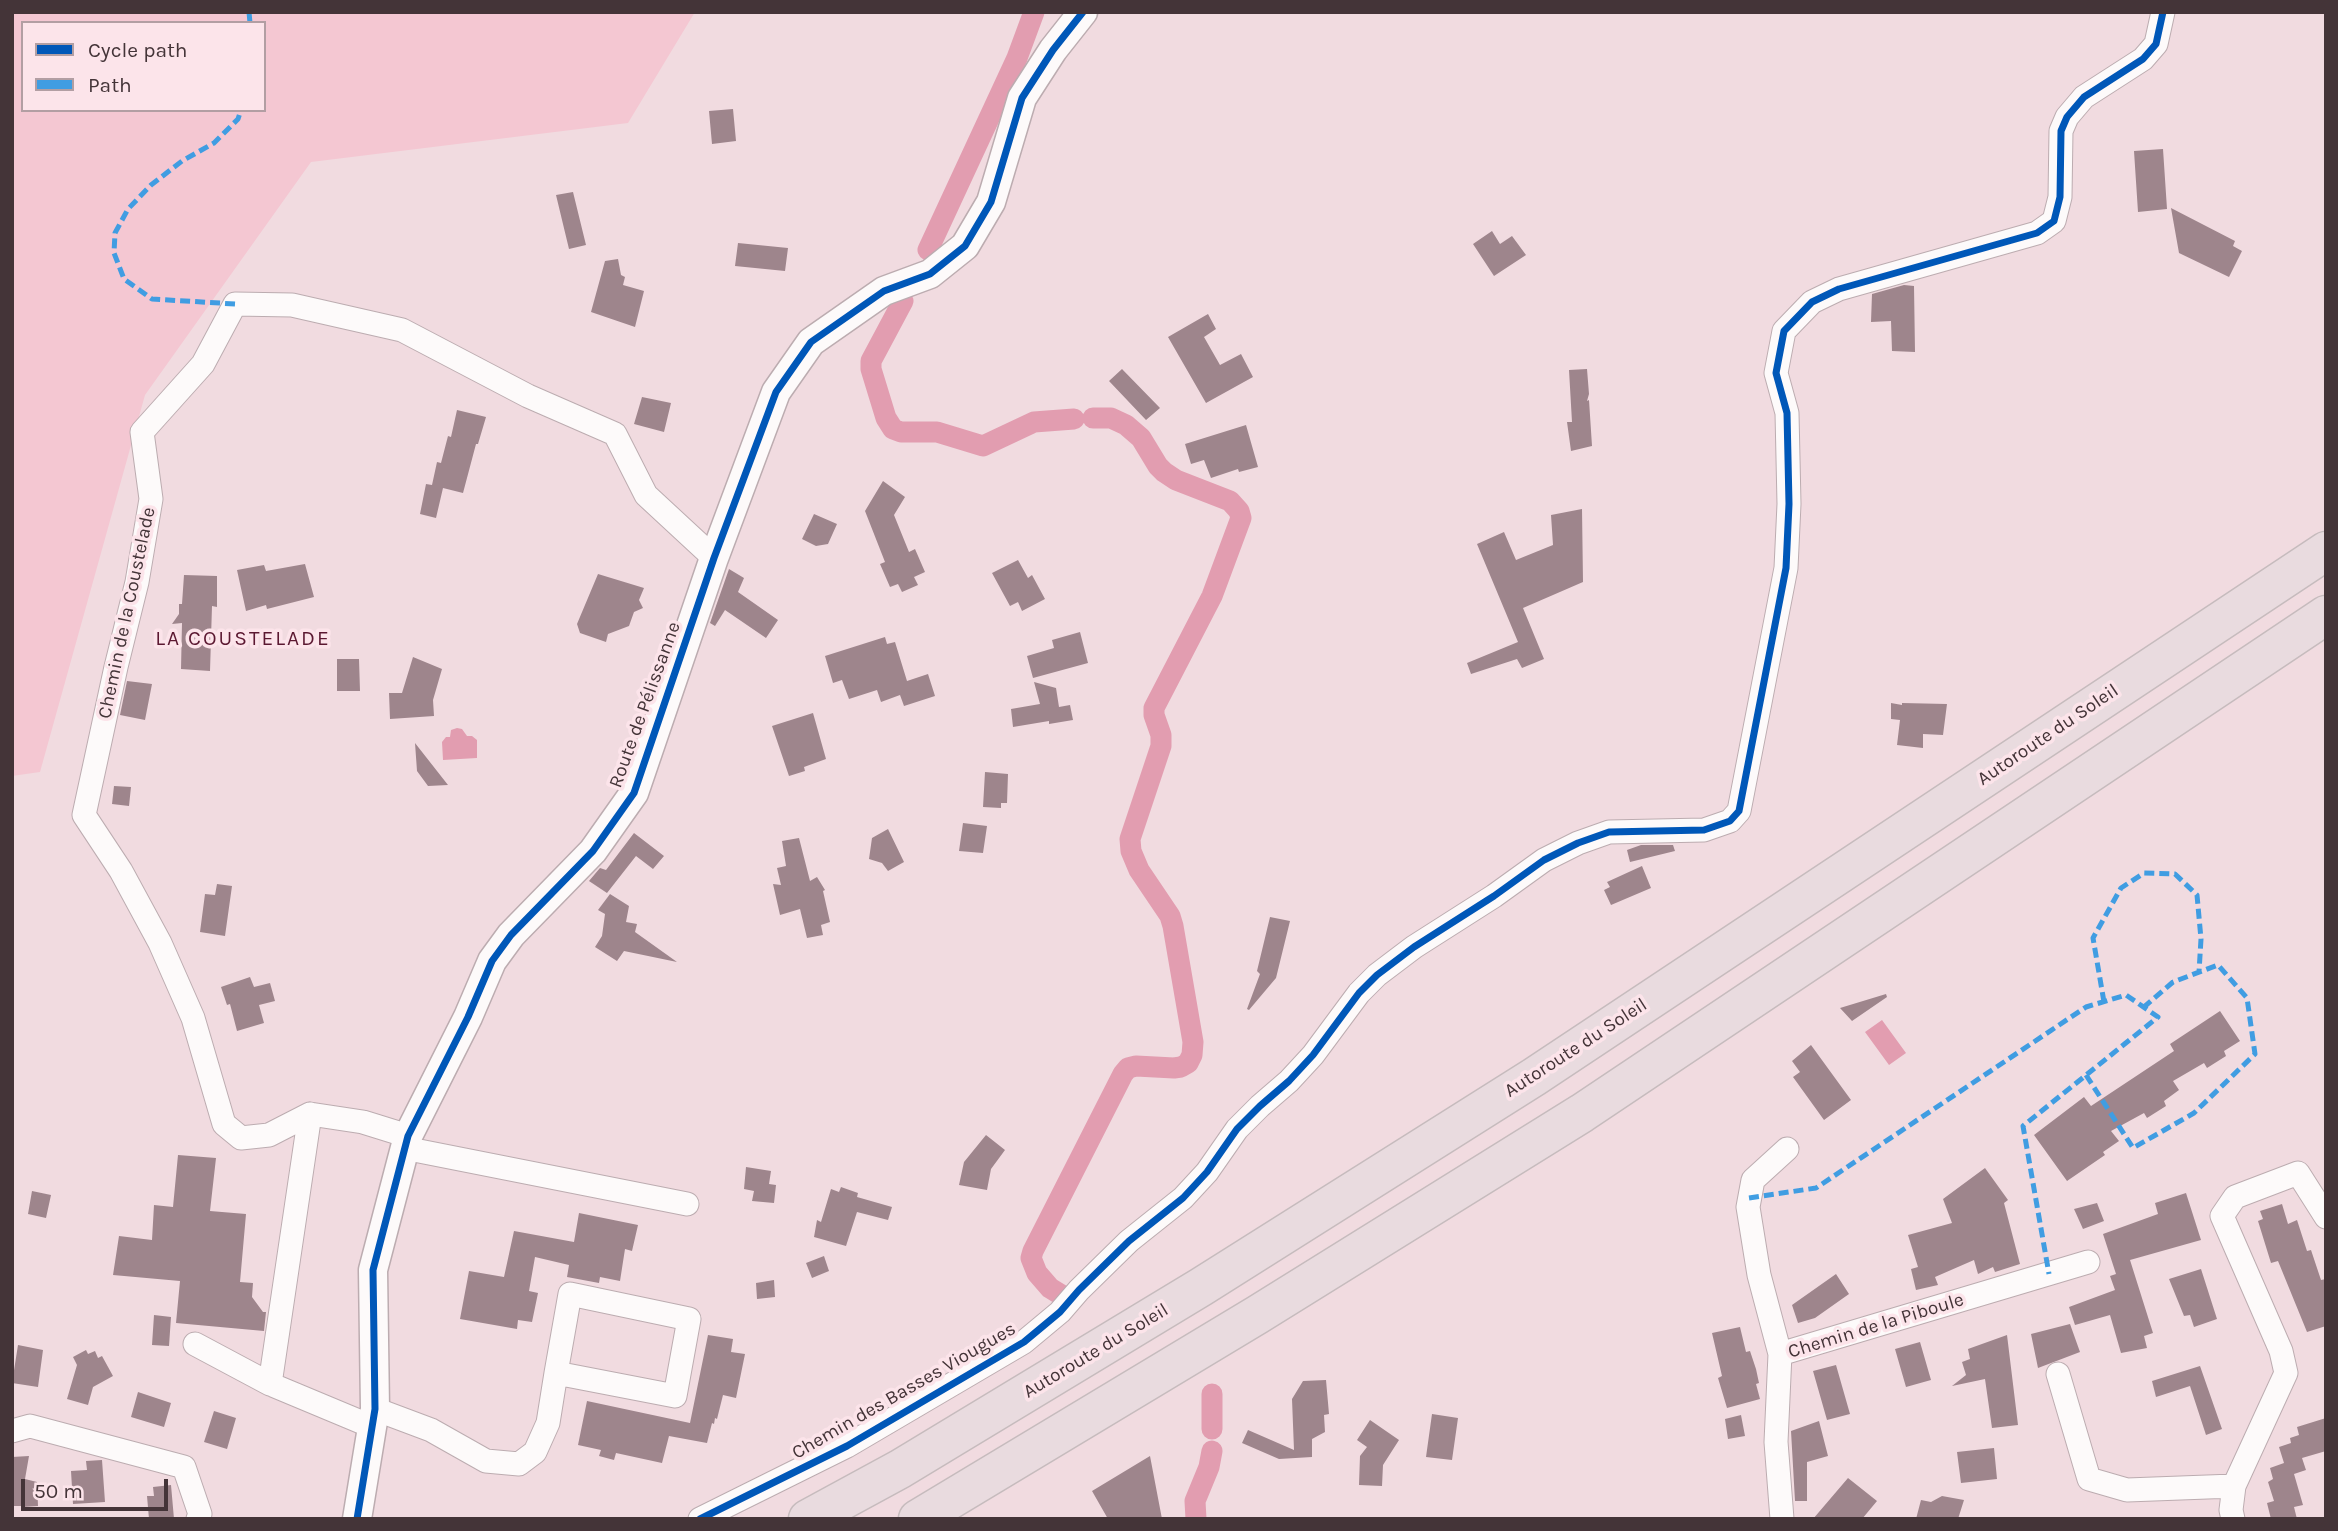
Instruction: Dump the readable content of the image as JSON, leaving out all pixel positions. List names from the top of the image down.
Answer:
{
  "streets": {
    "highway": ["Autoroute du Soleil"],
    "street": [
      "Chemin de la Coustelade",
      "Route de Pélissanne",
      "Chemin de la Piboule",
      "Chemin des Basses Viougues"
    ]
  },
  "crossings": [
    ["Chemin de la Coustelade", "Route de Pélissanne"]
  ],
  "districts": ["LA COUSTELADE"],
  "legend": ["Cycle path", "Path"],
  "scale_bar": "50 m"
}
